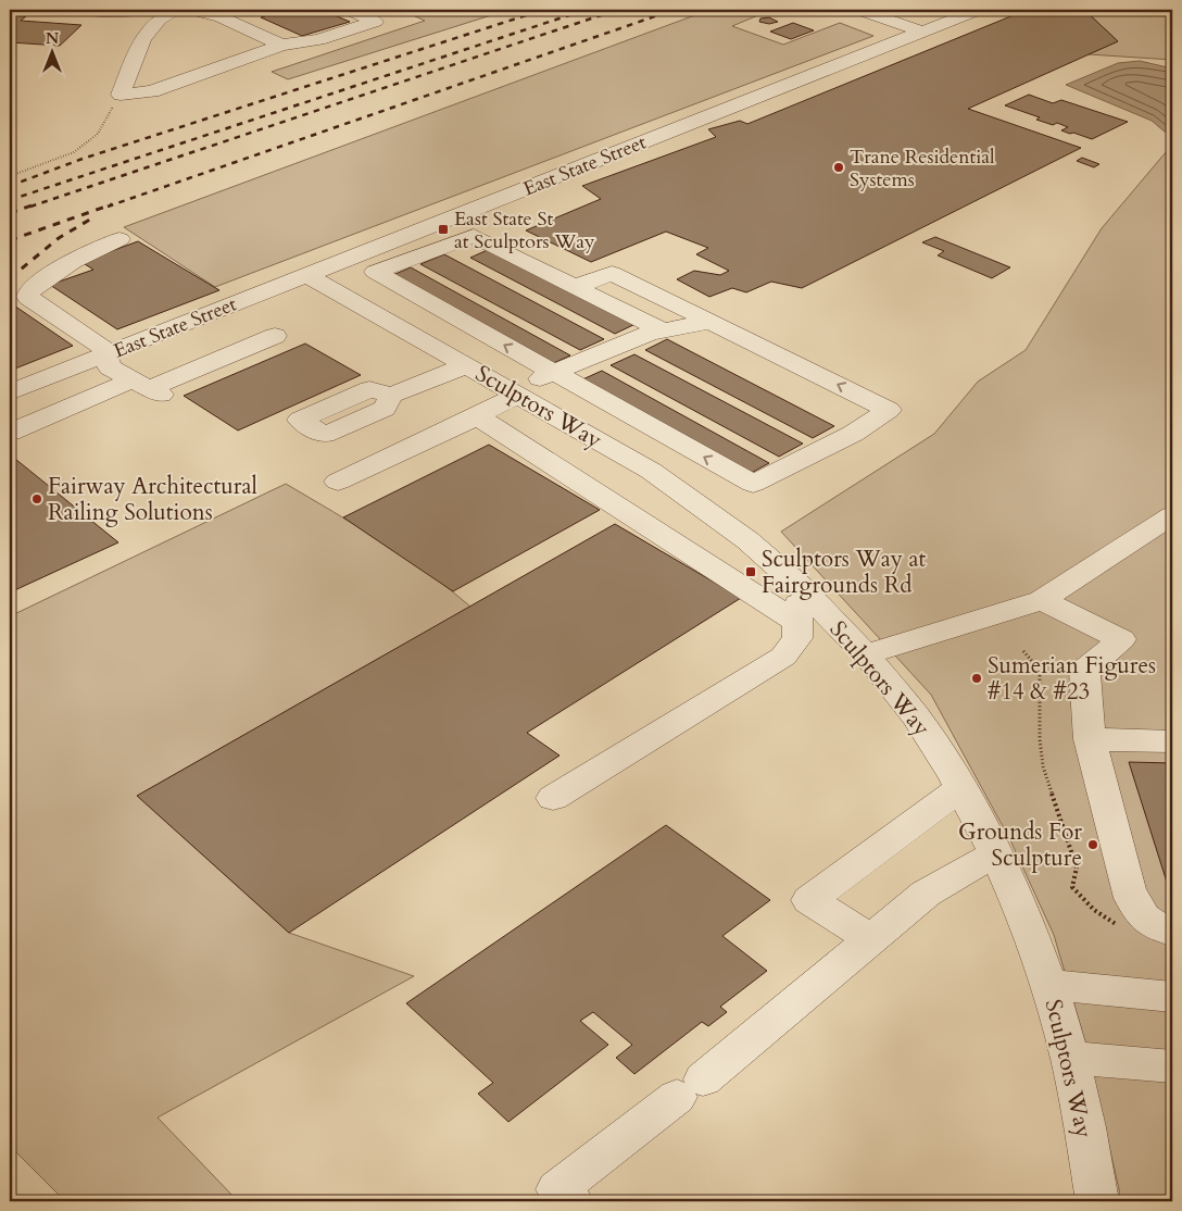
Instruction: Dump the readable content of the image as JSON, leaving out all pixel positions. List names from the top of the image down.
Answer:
{
  "streets": {
    "street": ["East State Street", "Sculptors Way"]
  },
  "crossings": [
    ["East State Street", "Sculptors Way"]
  ],
  "places": {
    "other": [
      "Trane Residential Systems",
      "Fairway Architectural Railing Solutions",
      "Sumerian Figures #14 & #23",
      "Grounds For Sculpture"
    ],
    "transit": ["East State St at Sculptors Way", "Sculptors Way at Fairgrounds Rd"]
  },
  "north": "top"
}
